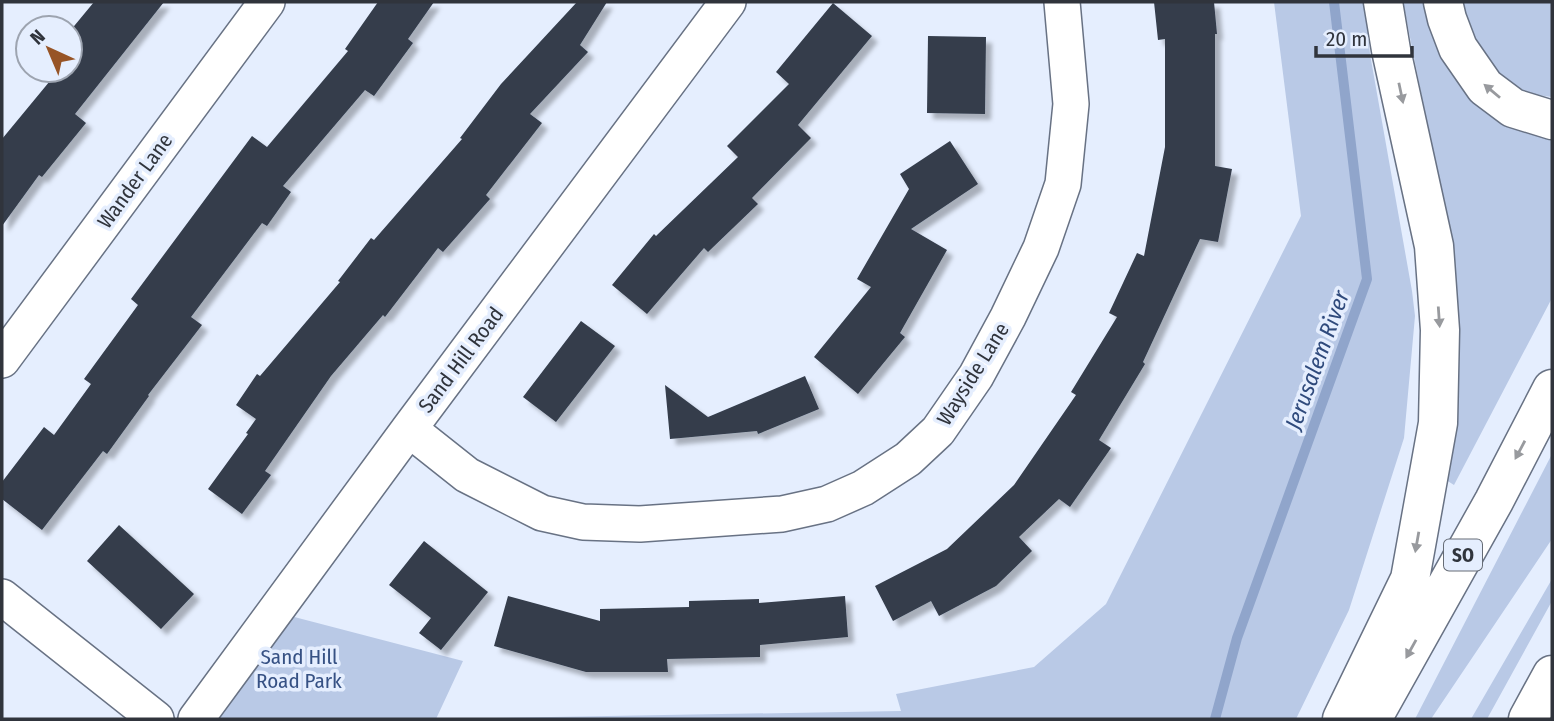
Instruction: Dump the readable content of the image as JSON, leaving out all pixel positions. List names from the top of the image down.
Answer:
{
  "streets": {
    "highway": ["SO"],
    "street": ["Wander Lane", "Sand Hill Road", "Wayside Lane"]
  },
  "crossings": [
    ["Sand Hill Road", "Wayside Lane"]
  ],
  "water": ["Jerusalem River"],
  "parks": ["Sand Hill Road Park"],
  "scale_bar": "20 m",
  "north": "top left"
}
